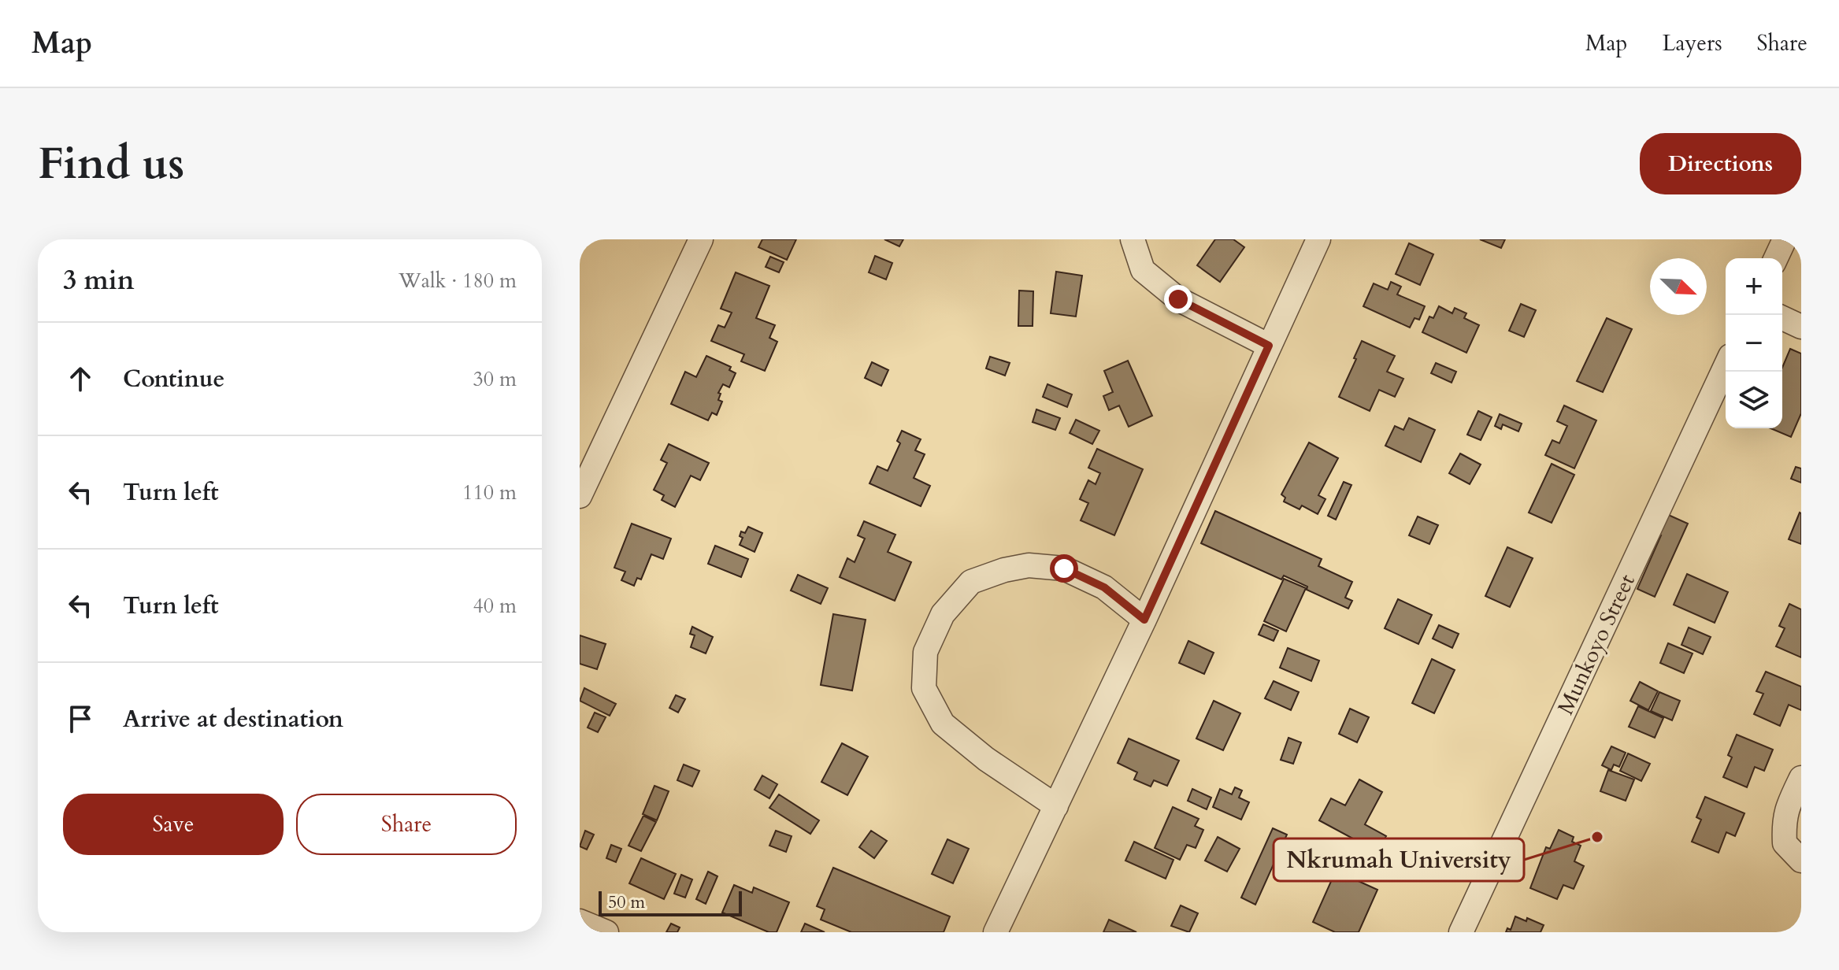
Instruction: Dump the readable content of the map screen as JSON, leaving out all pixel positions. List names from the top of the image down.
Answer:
{
  "streets": {
    "street": ["Munkoyo Street"]
  },
  "places": ["Nkrumah University"],
  "scale_bar": "50 m",
  "north": "bottom right",
  "page": {
    "header": "Map",
    "nav": ["Map", "Layers", "Share"],
    "buttons": [
      "Directions",
      ["Save", "Share"]
    ],
    "title": "Find us",
    "heading": ["3 min", "Walk · 180 m"],
    "map_buttons": ["+", "−"],
    "list": [
      ["Continue", "30 m"],
      ["Turn left", "110 m"],
      ["Turn left", "40 m"],
      "Arrive at destination"
    ],
    "scale": "50 m"
  }
}
